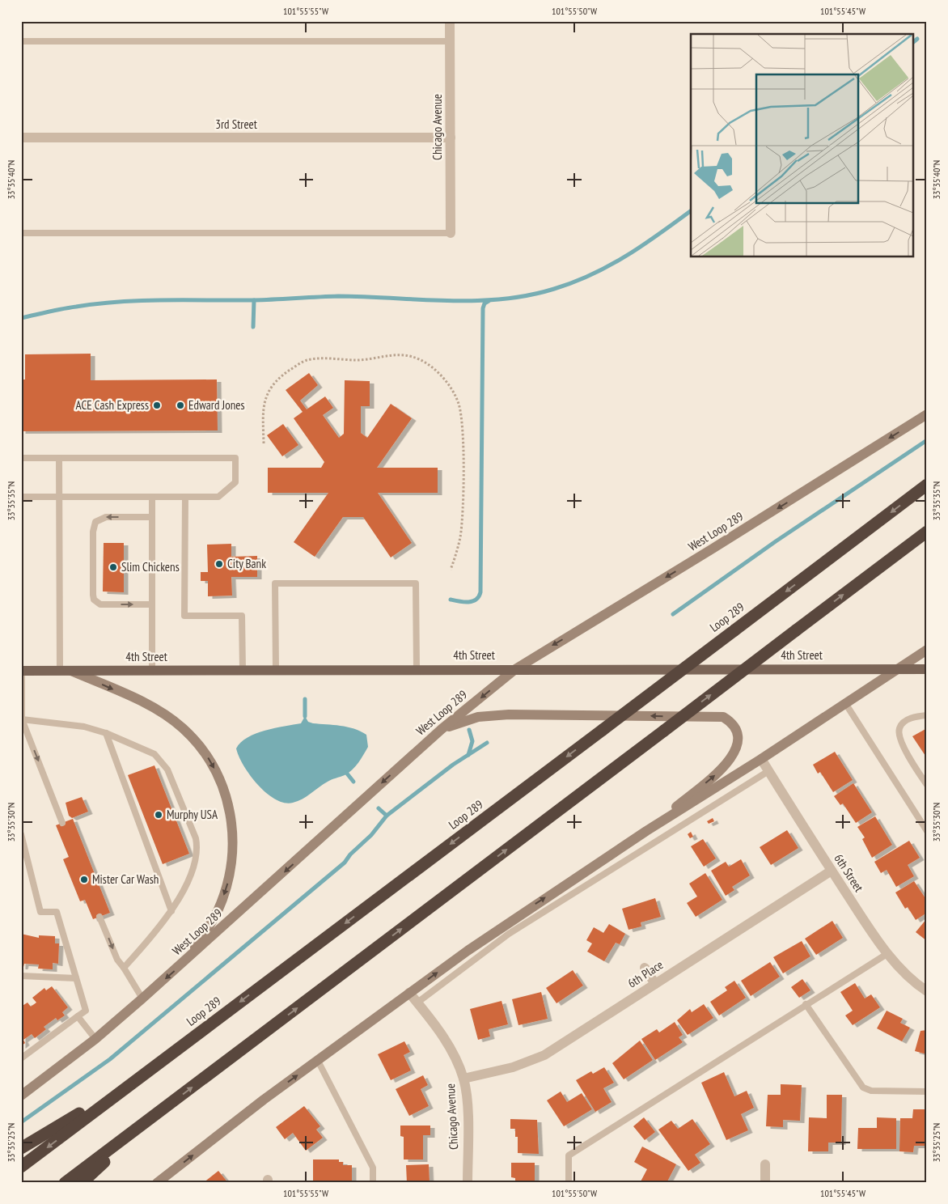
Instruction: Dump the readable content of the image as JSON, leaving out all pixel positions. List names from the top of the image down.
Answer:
{
  "streets": {
    "highway": ["Loop 289"],
    "main road": ["West Loop 289", "4th Street"],
    "street": [
      "3rd Street",
      "Chicago Avenue",
      "6th Street",
      "6th Place"
    ]
  },
  "crossings": [
    ["3rd Street", "Chicago Avenue"],
    ["Chicago Avenue", "6th Place"],
    ["West Loop 289", "4th Street"],
    ["6th Street", "6th Place"]
  ],
  "one_way": ["West Loop 289"],
  "places": [
    "ACE Cash Express",
    "Edward Jones",
    "City Bank",
    "Slim Chickens",
    "Murphy USA",
    "Mister Car Wash"
  ],
  "coordinates": [
    "101°55'55\"W",
    "101°55'50\"W",
    "101°55'45\"W",
    "33°35'40\"N",
    "33°35'35\"N",
    "33°35'30\"N",
    "33°35'25\"N"
  ]
}
